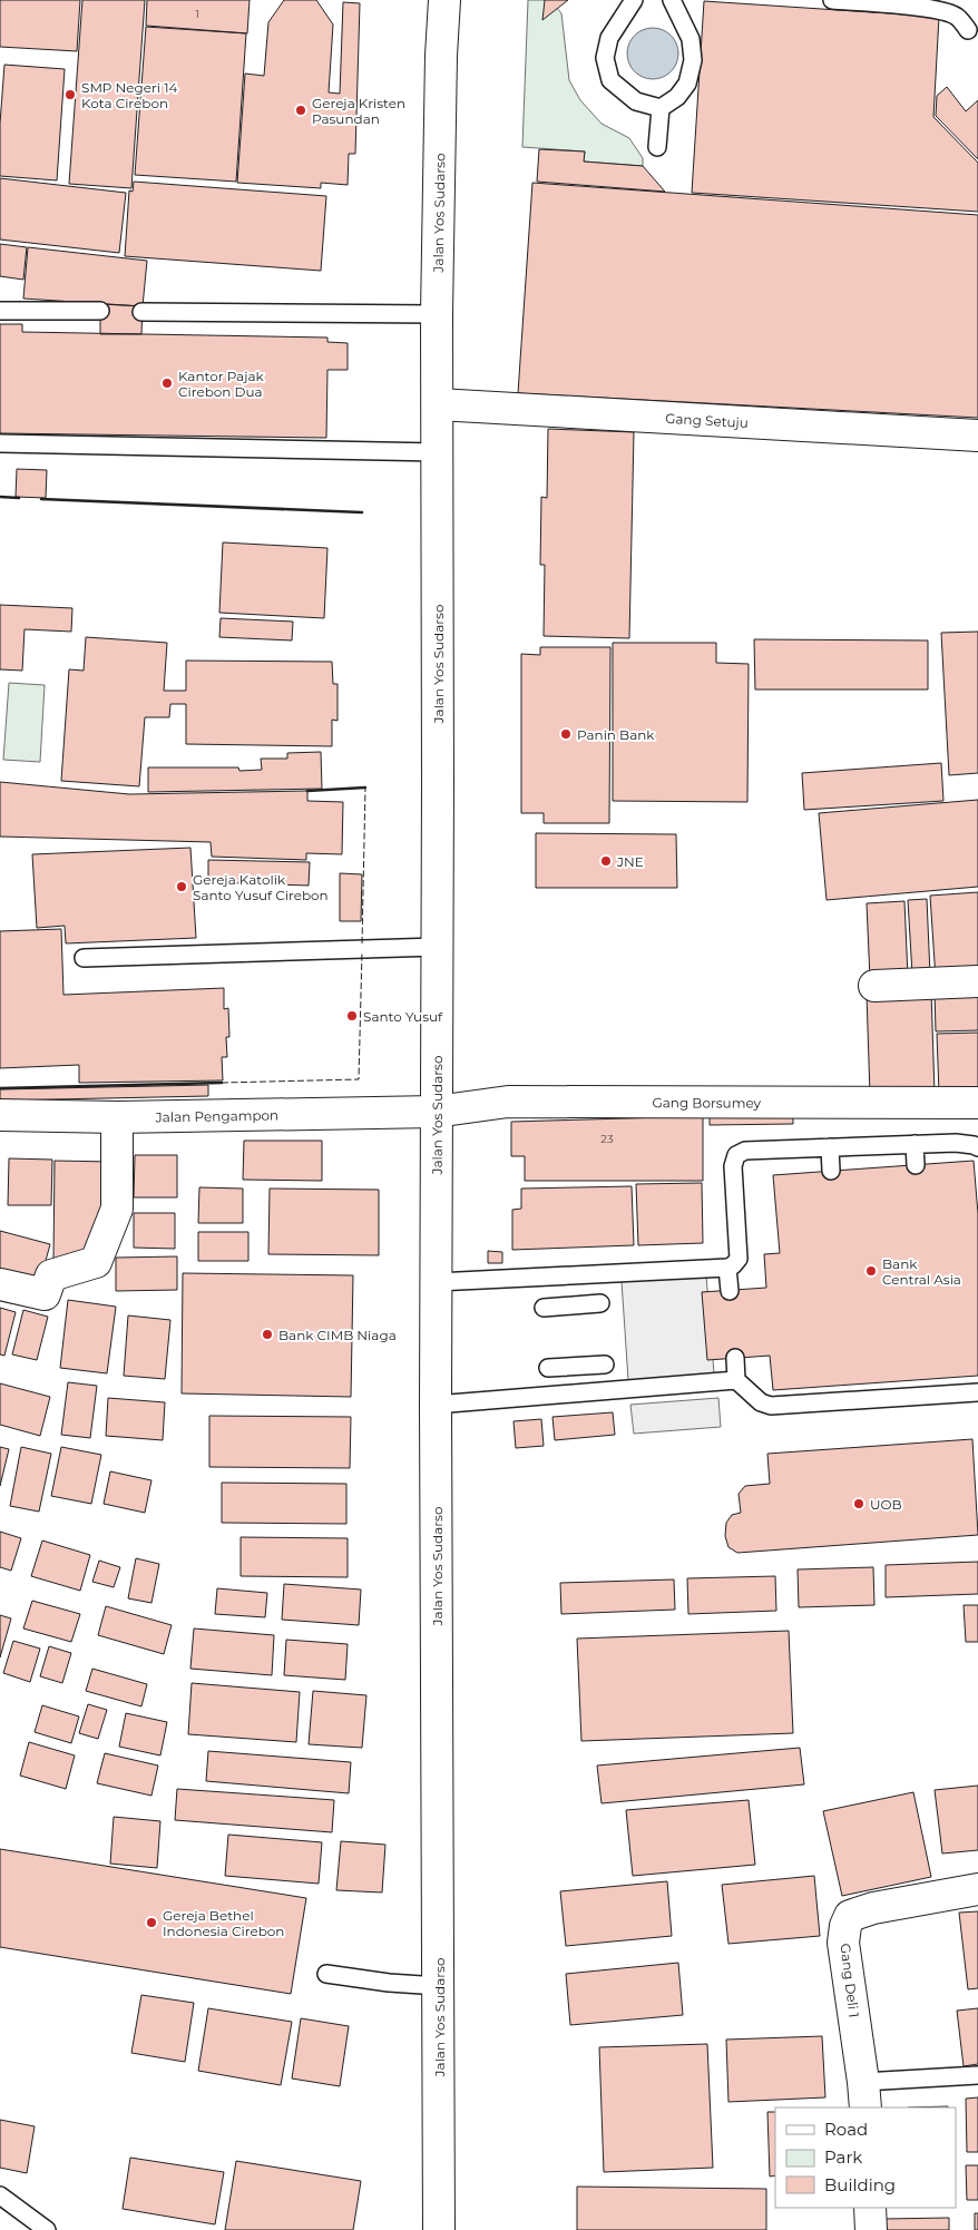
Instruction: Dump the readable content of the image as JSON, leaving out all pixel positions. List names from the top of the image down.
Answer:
{
  "streets": {
    "main road": [
      "Jalan Yos Sudarso",
      "Gang Setuju",
      "Gang Borsumey",
      "Jalan Pengampon",
      "Gang Deli 1"
    ]
  },
  "crossings": [
    ["Jalan Yos Sudarso", "Gang Setuju"],
    ["Jalan Yos Sudarso", "Gang Borsumey"],
    ["Jalan Yos Sudarso", "Jalan Pengampon"],
    ["Gang Borsumey", "Jalan Pengampon"]
  ],
  "places": [
    "SMP Negeri 14 Kota Cirebon",
    "Gereja Kristen Pasundan",
    "Kantor Pajak Cirebon Dua",
    "Panin Bank",
    "JNE",
    "Gereja Katolik Santo Yusuf Cirebon",
    "Santo Yusuf",
    "Bank Central Asia",
    "Bank CIMB Niaga",
    "UOB",
    "Gereja Bethel Indonesia Cirebon"
  ],
  "house_numbers": ["1", "23"],
  "legend": ["Road", "Park", "Building"]
}
